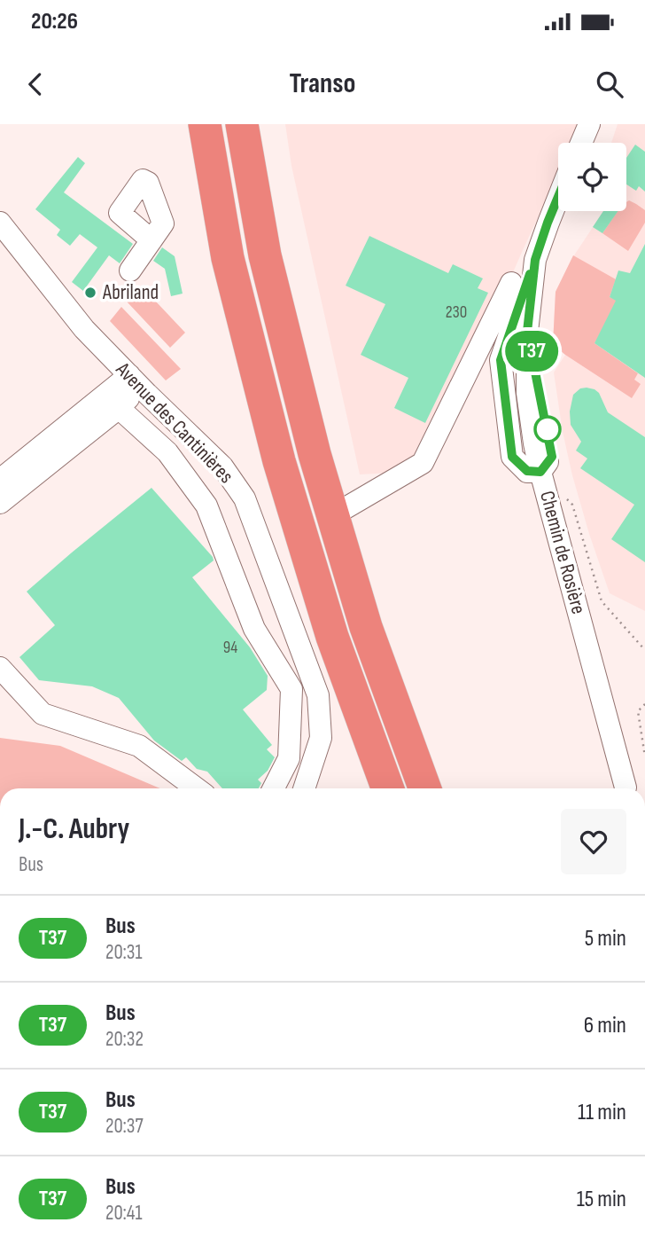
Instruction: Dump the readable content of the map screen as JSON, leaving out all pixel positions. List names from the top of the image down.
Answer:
{
  "streets": {
    "street": ["Avenue des Cantinières", "Chemin de Rosière"]
  },
  "places": ["Abriland"],
  "lines": ["bus line T37"],
  "house_numbers": ["230", "94"],
  "page": {
    "status": "20:26",
    "header": "Transo",
    "on_map": "T37",
    "heading": ["J.-C. Aubry", "Bus"],
    "list": [
      {
        "mark": "T37",
        "name": "Bus",
        "note": "20:31",
        "value": "5 min"
      },
      {
        "mark": "T37",
        "name": "Bus",
        "note": "20:32",
        "value": "6 min"
      },
      {
        "mark": "T37",
        "name": "Bus",
        "note": "20:37",
        "value": "11 min"
      },
      {
        "mark": "T37",
        "name": "Bus",
        "note": "20:41",
        "value": "15 min"
      }
    ]
  }
}
